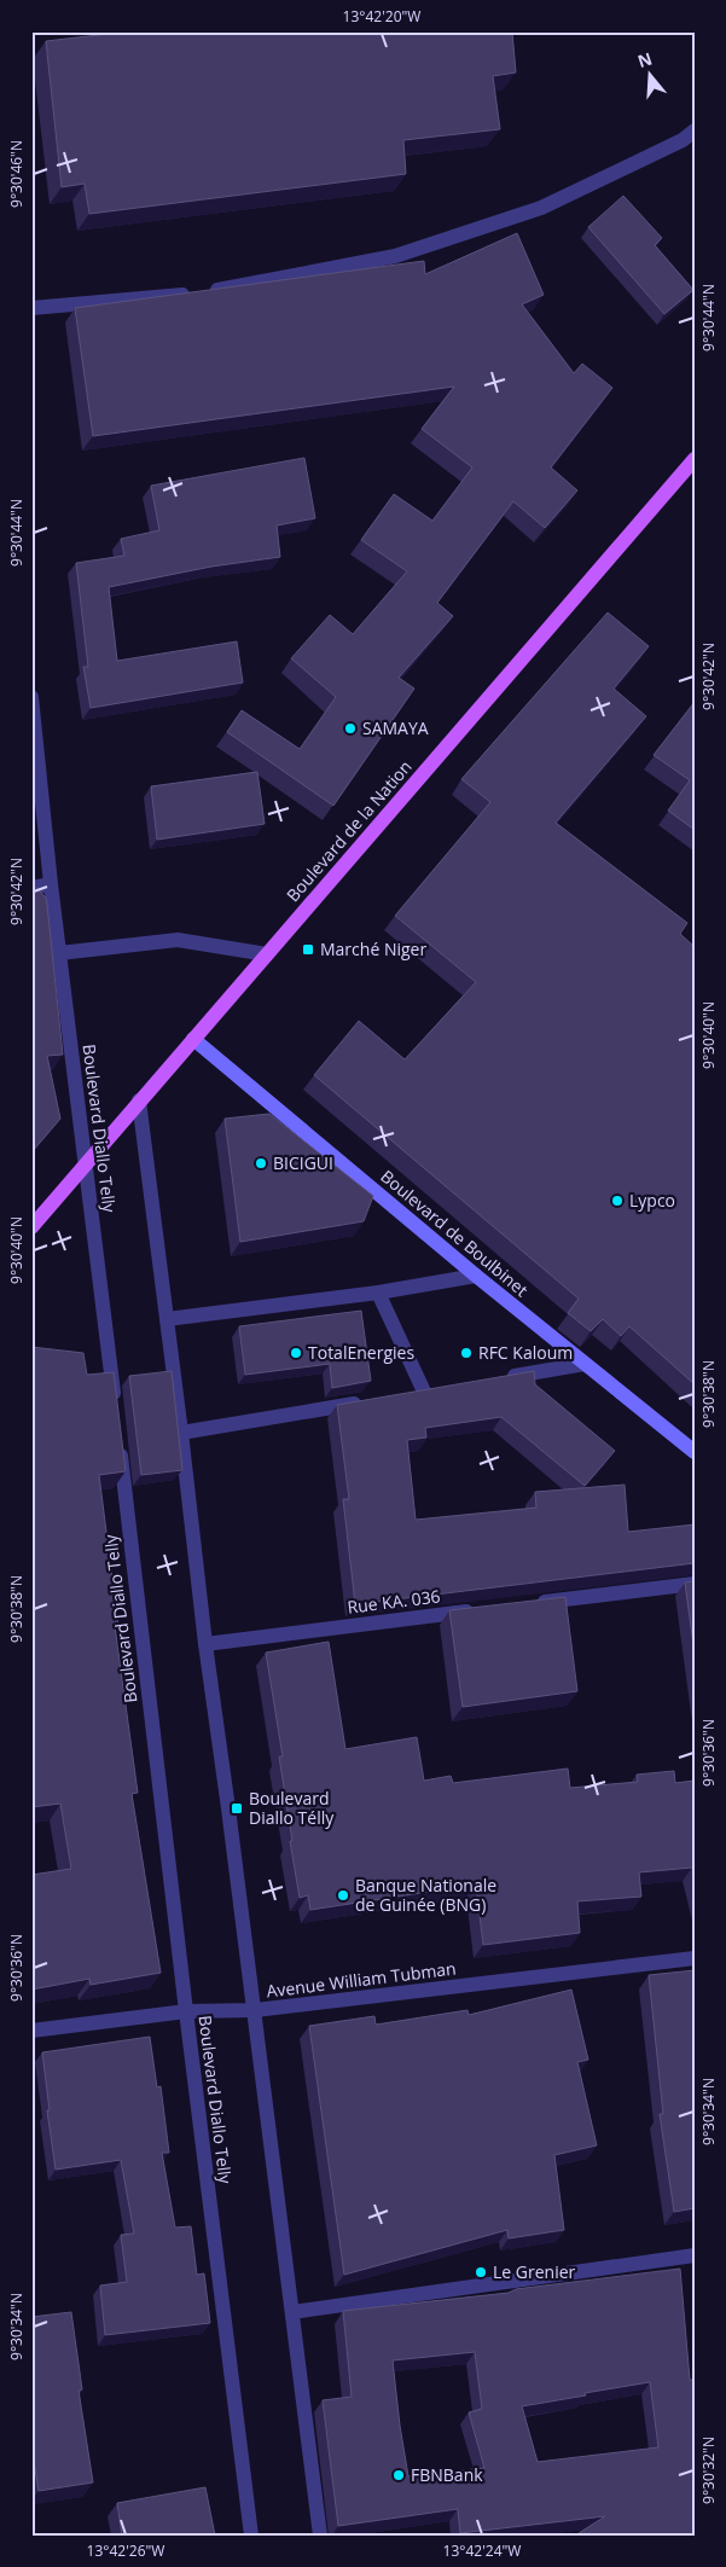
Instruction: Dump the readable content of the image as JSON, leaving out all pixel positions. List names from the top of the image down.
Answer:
{
  "streets": {
    "main road": ["Boulevard de la Nation", "Boulevard de Boulbinet"],
    "street": ["Boulevard Diallo Telly", "Rue KA. 036", "Avenue William Tubman"]
  },
  "crossings": [
    ["Boulevard de la Nation", "Boulevard Diallo Telly"],
    ["Boulevard de la Nation", "Boulevard de Boulbinet"],
    ["Boulevard Diallo Telly", "Avenue William Tubman"]
  ],
  "places": {
    "other": [
      "SAMAYA",
      "BICIGUI",
      "Lypco",
      "TotalEnergies",
      "RFC Kaloum",
      "Banque Nationale de Guinée (BNG)",
      "Le Grenier",
      "FBNBank"
    ],
    "transit": ["Marché Niger", "Boulevard Diallo Télly"]
  },
  "north": "top",
  "coordinates": [
    "13°42'20\"W",
    "9°30'46\"N",
    "9°30'44\"N",
    "9°30'42\"N",
    "9°30'40\"N",
    "9°30'38\"N",
    "9°30'36\"N",
    "9°30'34\"N",
    "9°30'32\"N",
    "13°42'26\"W",
    "13°42'24\"W"
  ]
}
